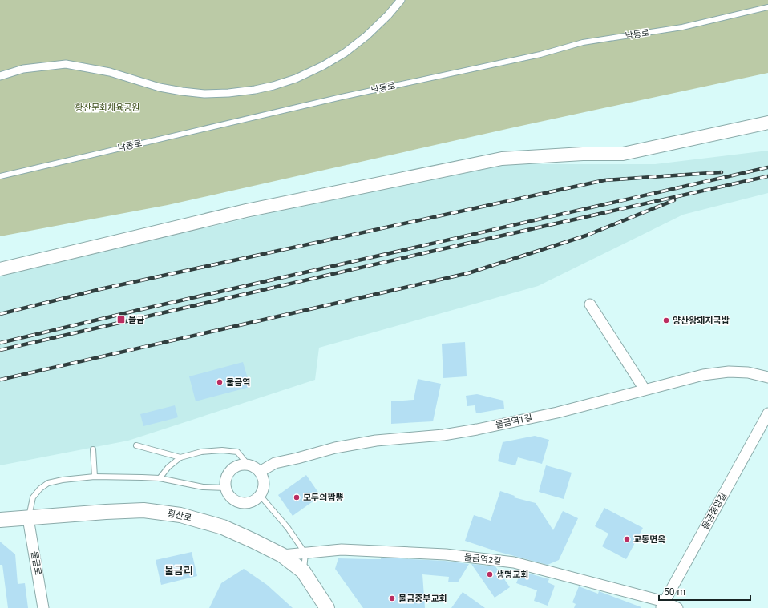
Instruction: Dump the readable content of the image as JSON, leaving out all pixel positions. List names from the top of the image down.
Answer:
{
  "streets": {
    "main road": ["황산로"],
    "street": [
      "물금역1길",
      "물금중앙길",
      "물금역2길",
      "물금로"
    ],
    "lane": ["낙동로"]
  },
  "crossings": [
    ["물금중앙길", "물금역2길"],
    ["황산로", "물금역2길"],
    ["황산로", "물금로"]
  ],
  "districts": ["물금리"],
  "parks": ["황산문화체육공원"],
  "places": {
    "transit": ["물금"],
    "other": [
      "양산왕돼지국밥",
      "물금역",
      "모두의짬뽕",
      "교동면옥",
      "생명교회",
      "물금중부교회"
    ]
  },
  "scale_bar": "50 m"
}
